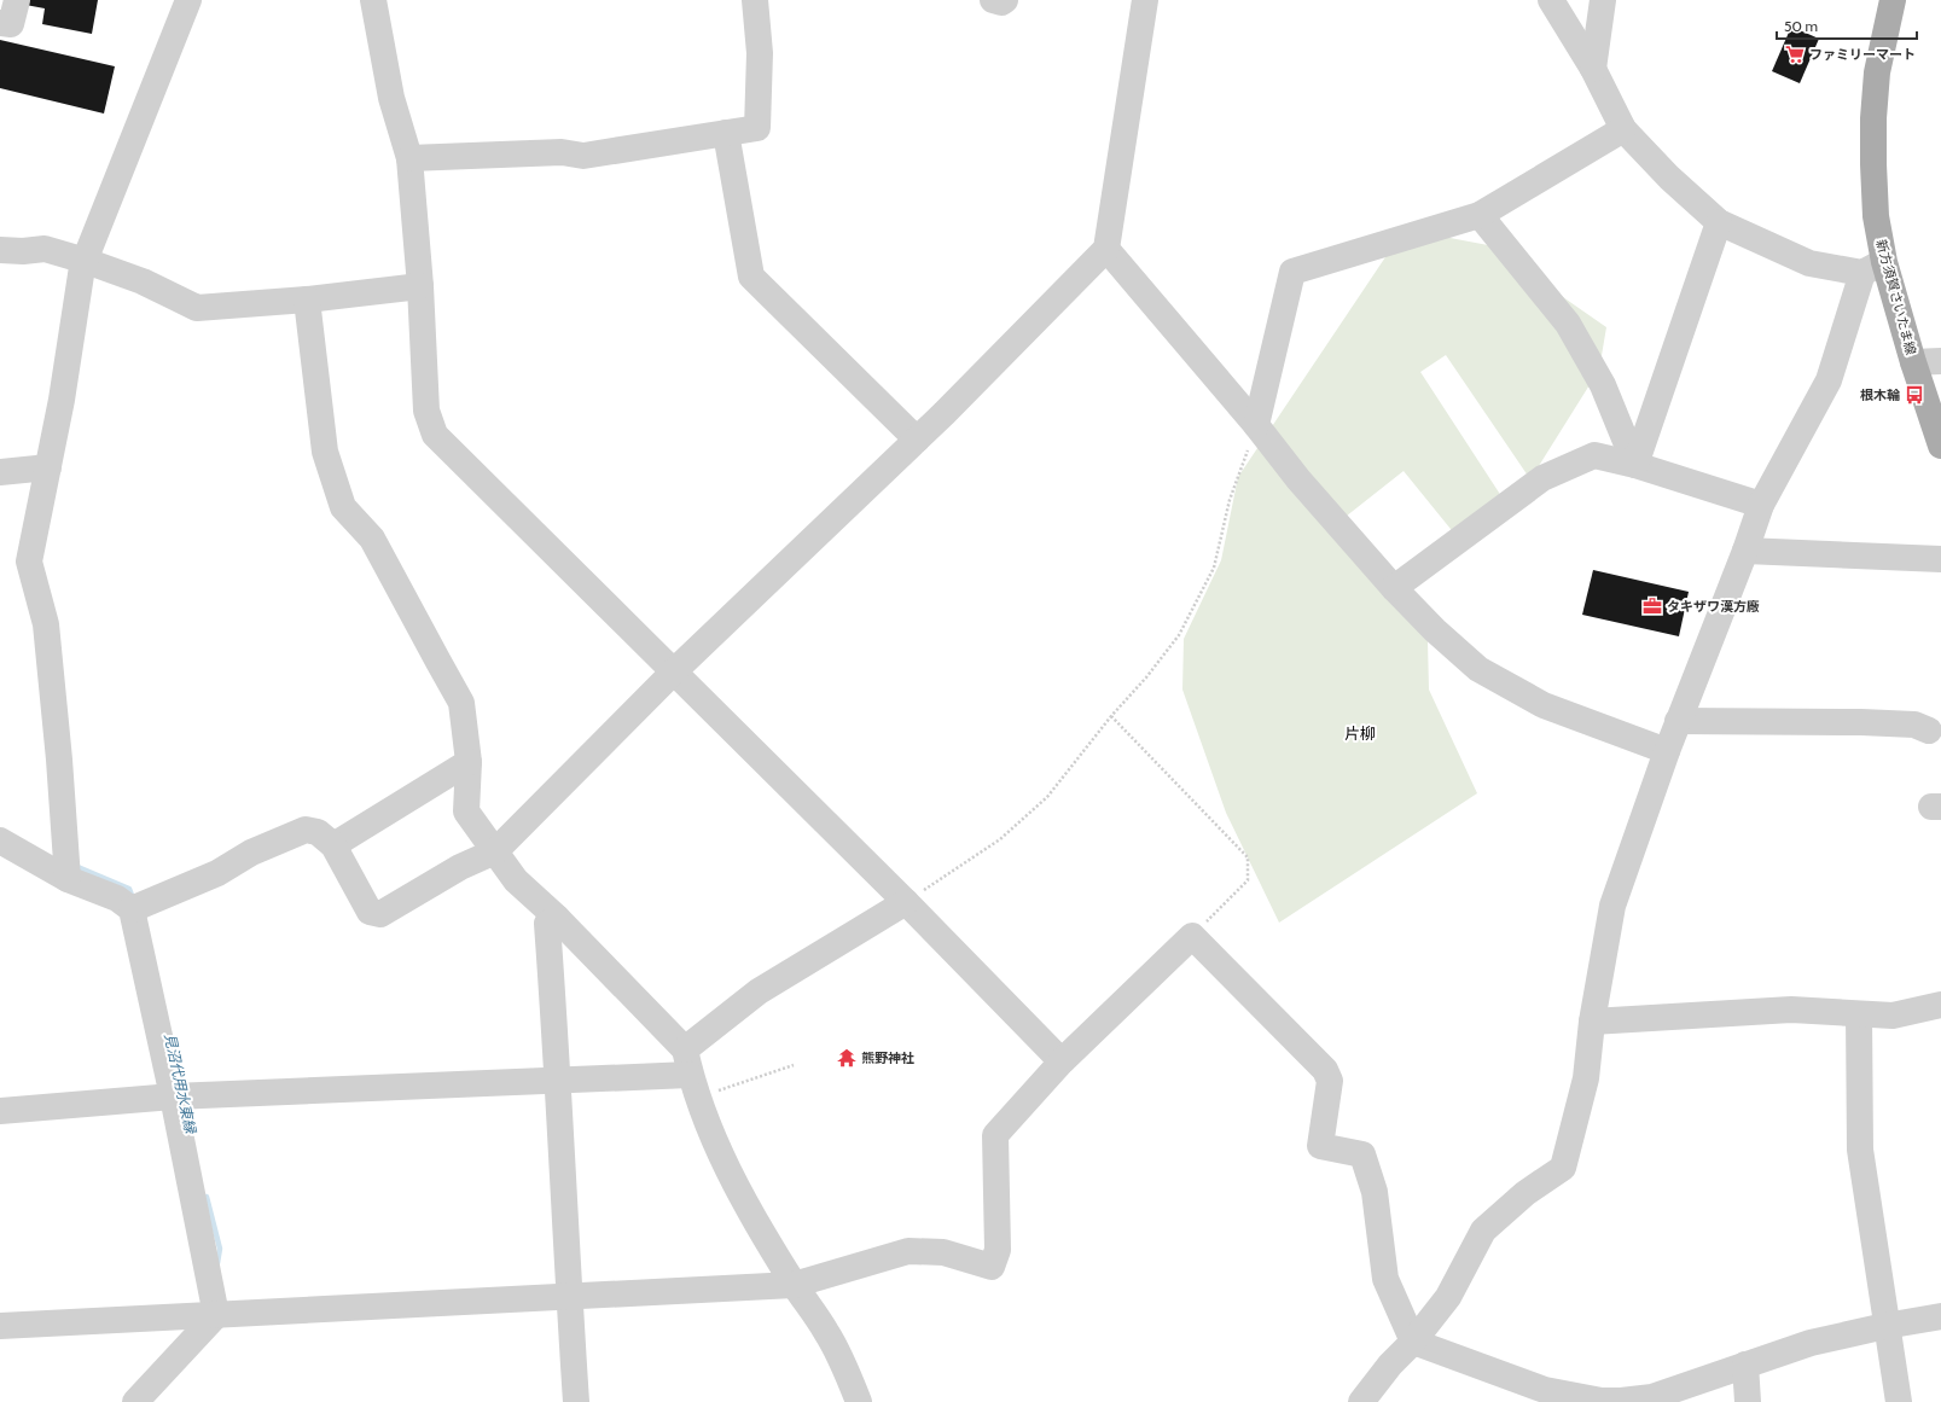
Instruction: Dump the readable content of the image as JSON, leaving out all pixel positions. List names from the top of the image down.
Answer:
{
  "streets": {
    "main road": ["新方須賀さいたま線"]
  },
  "districts": ["片柳"],
  "water": ["見沼代用水東縁"],
  "places": {
    "supermarket": ["ファミリーマート"],
    "bus stop": ["根木輪"],
    "office": ["タキザワ漢方廠"],
    "temple": ["熊野神社"]
  },
  "scale_bar": "50 m"
}
